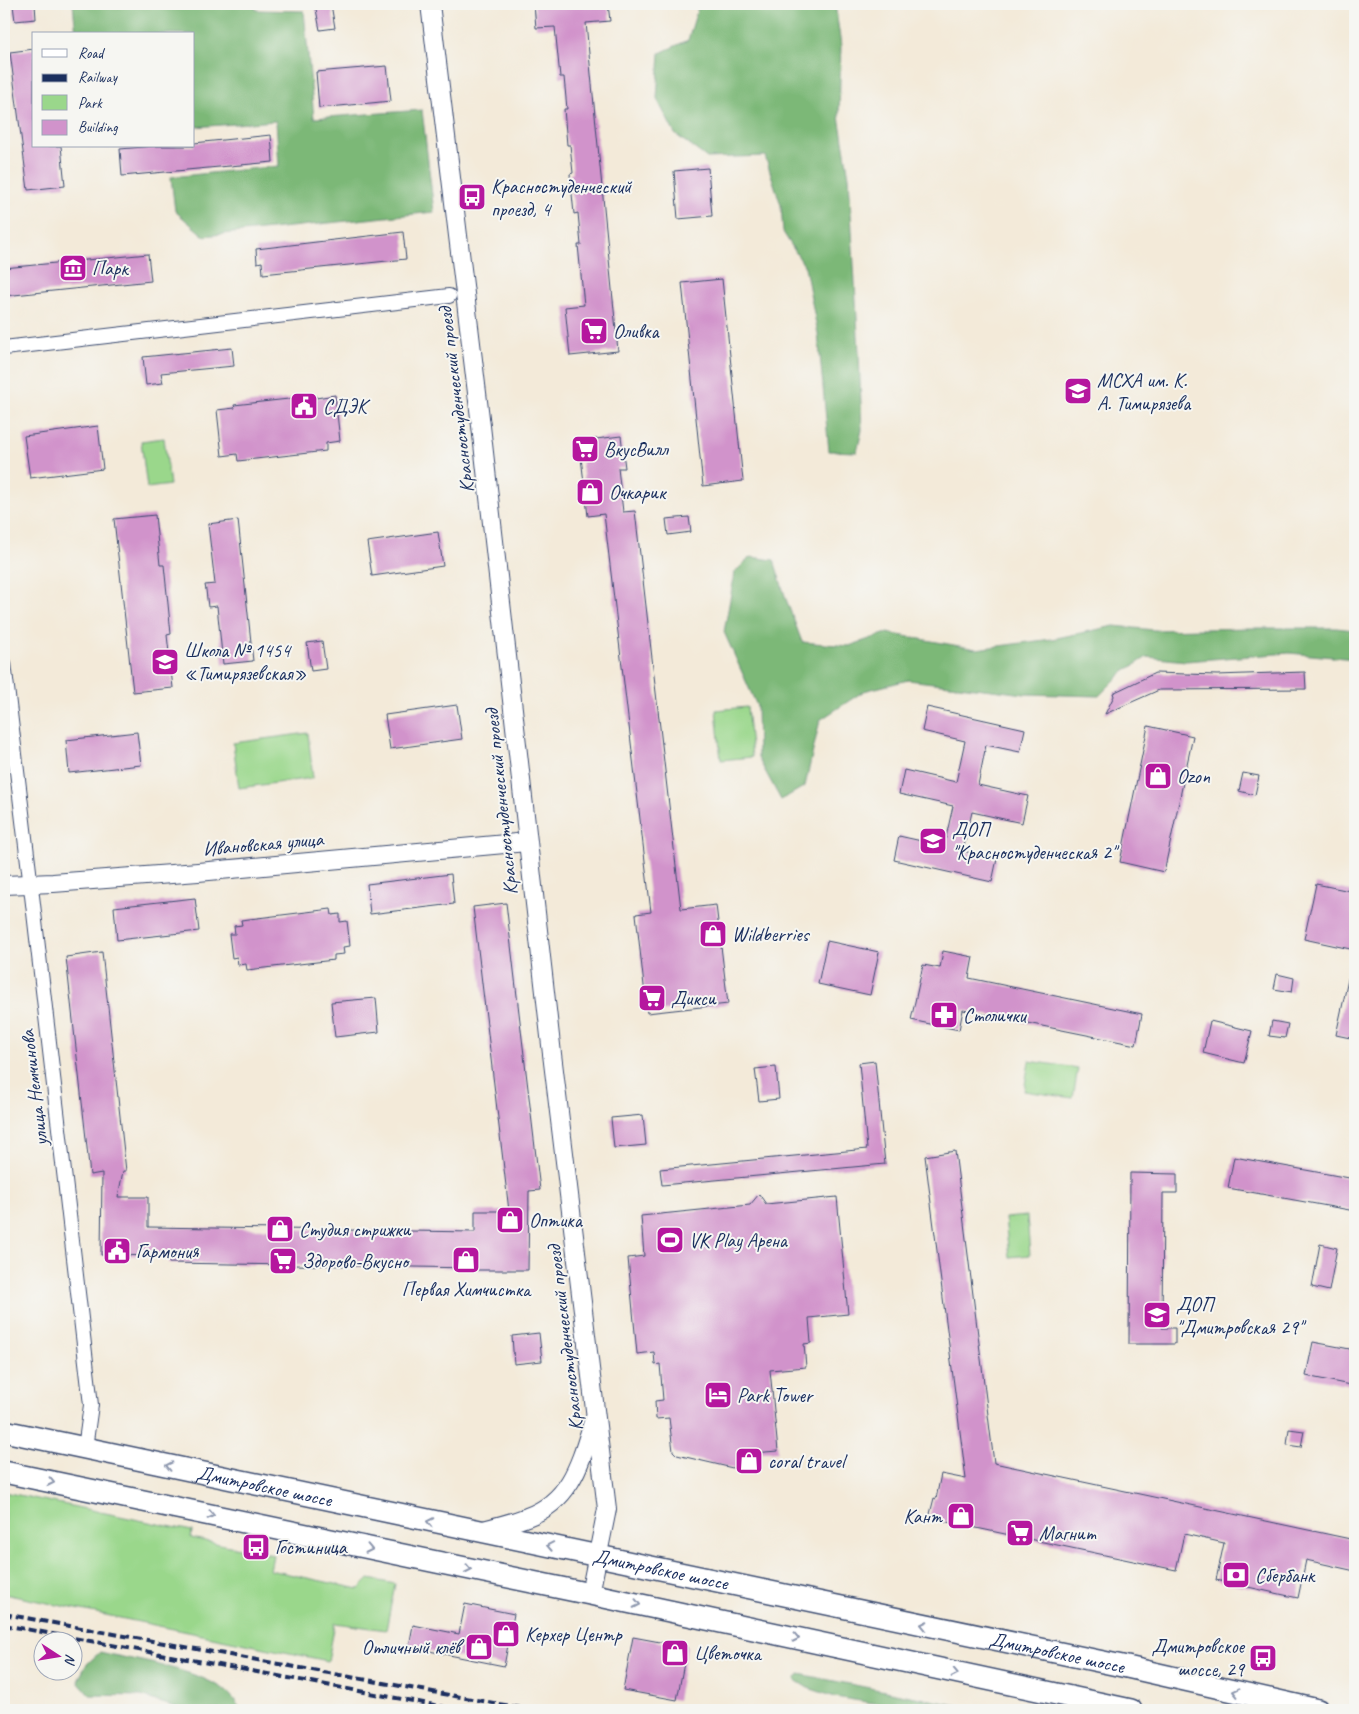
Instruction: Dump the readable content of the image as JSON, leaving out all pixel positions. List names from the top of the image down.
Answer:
{
  "streets": {
    "main road": ["Дмитровское шоссе"],
    "street": ["Красностуденческий проезд", "Ивановская улица", "улица Немчинова"]
  },
  "crossings": [
    ["Красностуденческий проезд", "Ивановская улица"],
    ["Красностуденческий проезд", "Дмитровское шоссе"],
    ["Ивановская улица", "улица Немчинова"],
    ["улица Немчинова", "Дмитровское шоссе"]
  ],
  "places": {
    "bus stop": ["Красностуденческий проезд, 4", "Гостиница", "Дмитровское шоссе, 29"],
    "museum": ["Парк"],
    "supermarket": [
      "Оливка",
      "ВкусВилл",
      "Дикси",
      "Здорово-Вкусно",
      "Магнит"
    ],
    "school or university": [
      "МСХА им. К. А. Тимирязева",
      "Школа № 1454 «Тимирязевская»",
      "ДОП \"Красностуденческая 2\"",
      "ДОП \"Дмитровская 29\""
    ],
    "public building": ["СДЭК", "Гармония"],
    "shop": [
      "Очкарик",
      "Ozon",
      "Wildberries",
      "Оптика",
      "Студия стрижки",
      "Первая Химчистка",
      "coral travel",
      "Кант",
      "Керхер Центр",
      "Отличный клёв",
      "Цветочка"
    ],
    "pharmacy": ["Столички"],
    "sports": ["VK Play Арена"],
    "hotel": ["Park Tower"],
    "bank": ["Сбербанк"]
  },
  "legend": [
    "Road",
    "Railway",
    "Park",
    "Building"
  ],
  "north": "right"
}
